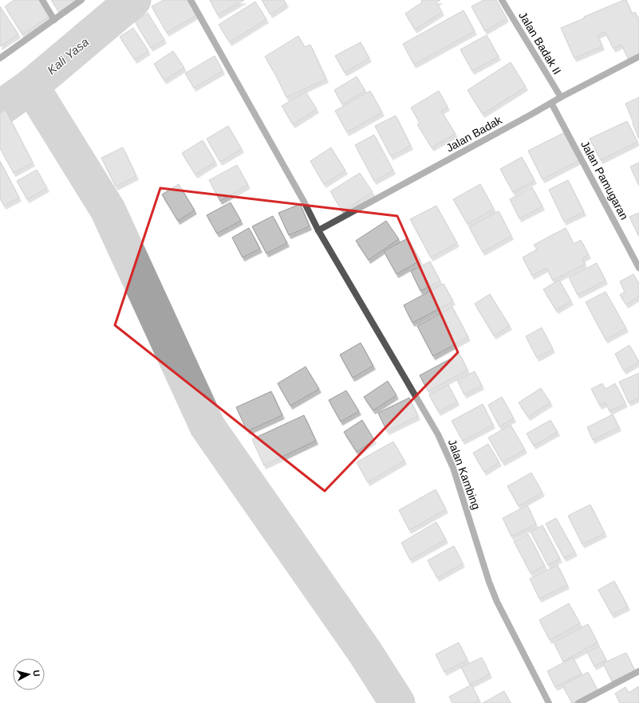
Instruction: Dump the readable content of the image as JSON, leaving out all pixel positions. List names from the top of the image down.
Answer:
{
  "streets": {
    "street": [
      "Jalan Badak II",
      "Jalan Badak",
      "Jalan Pamugaran",
      "Jalan Kambing"
    ]
  },
  "crossings": [
    ["Jalan Badak II", "Jalan Badak"],
    ["Jalan Badak", "Jalan Pamugaran"],
    ["Jalan Badak", "Jalan Kambing"]
  ],
  "water": ["Kali Yasa"],
  "north": "right"
}
